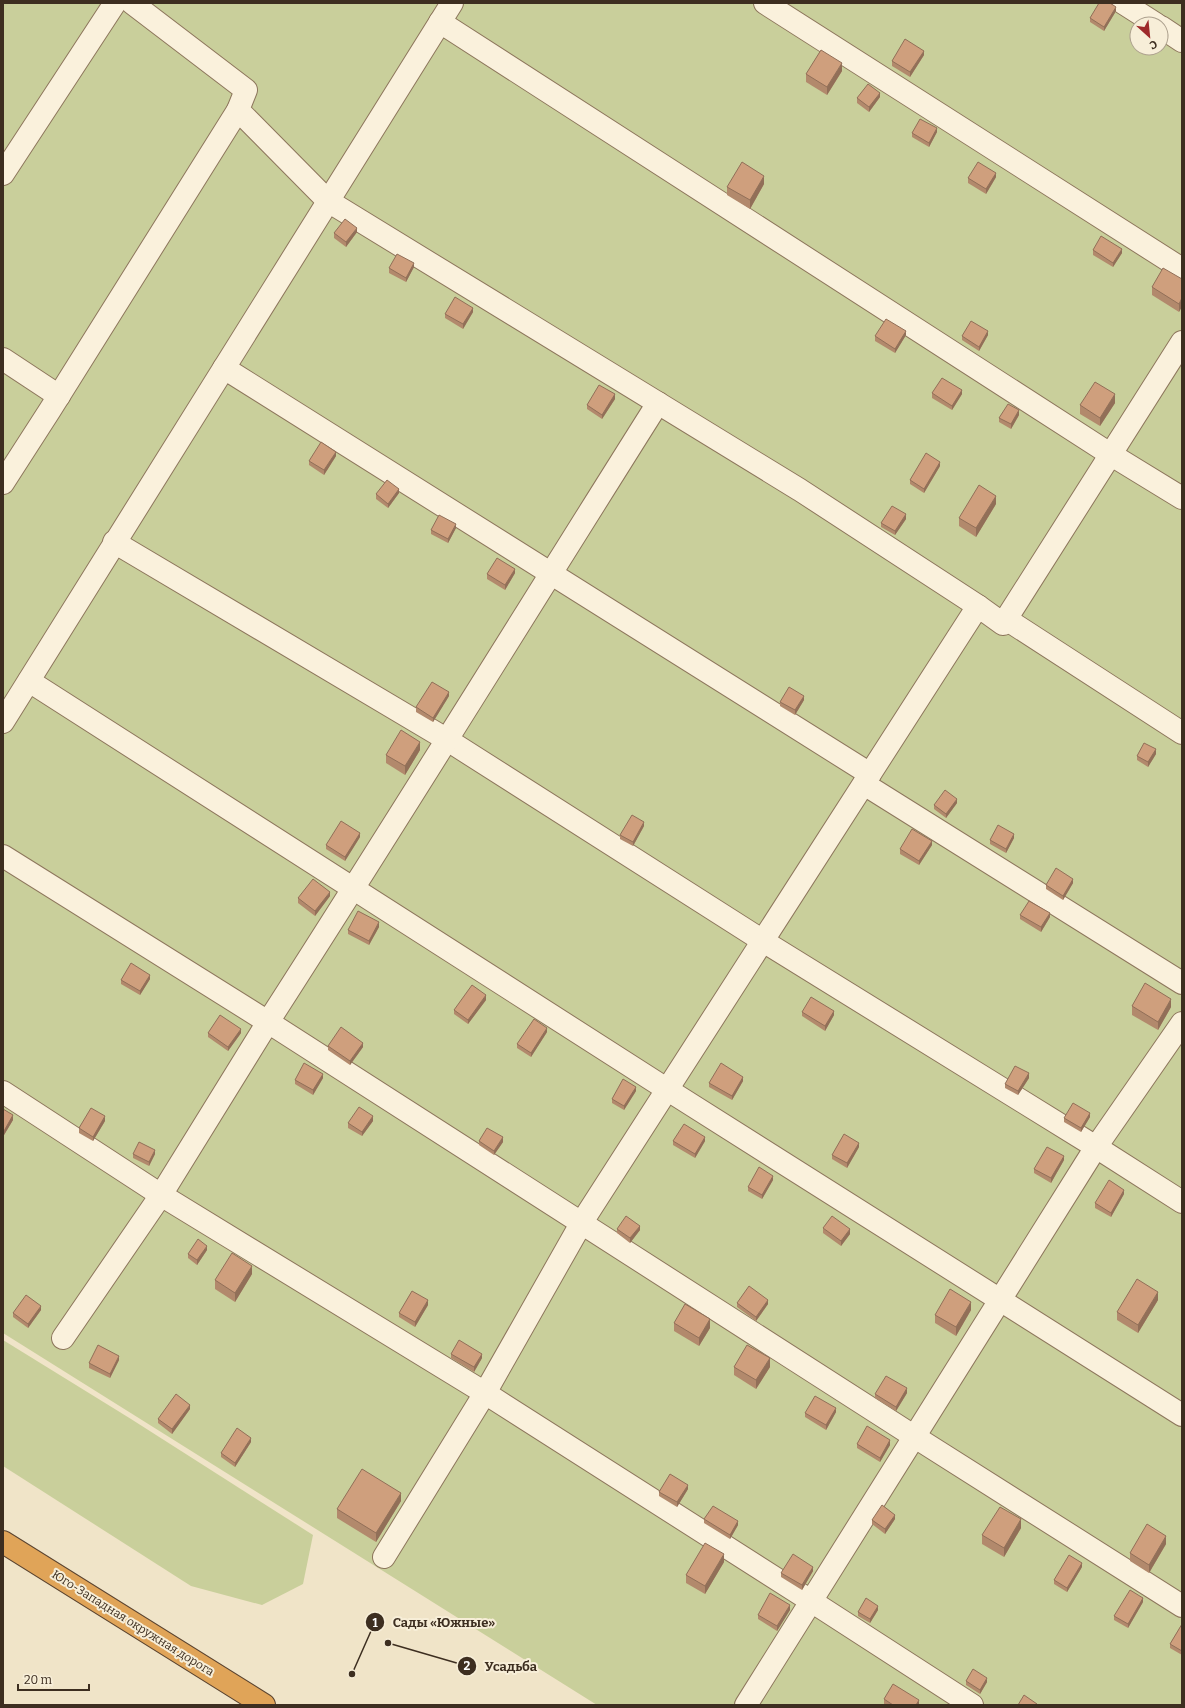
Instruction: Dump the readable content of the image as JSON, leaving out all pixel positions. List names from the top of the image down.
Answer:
{
  "streets": {
    "highway": ["Юго-Западная окружная дорога"]
  },
  "places": ["Усадьба", "Сады «Южные»"],
  "scale_bar": "20 m",
  "north": "bottom right"
}
